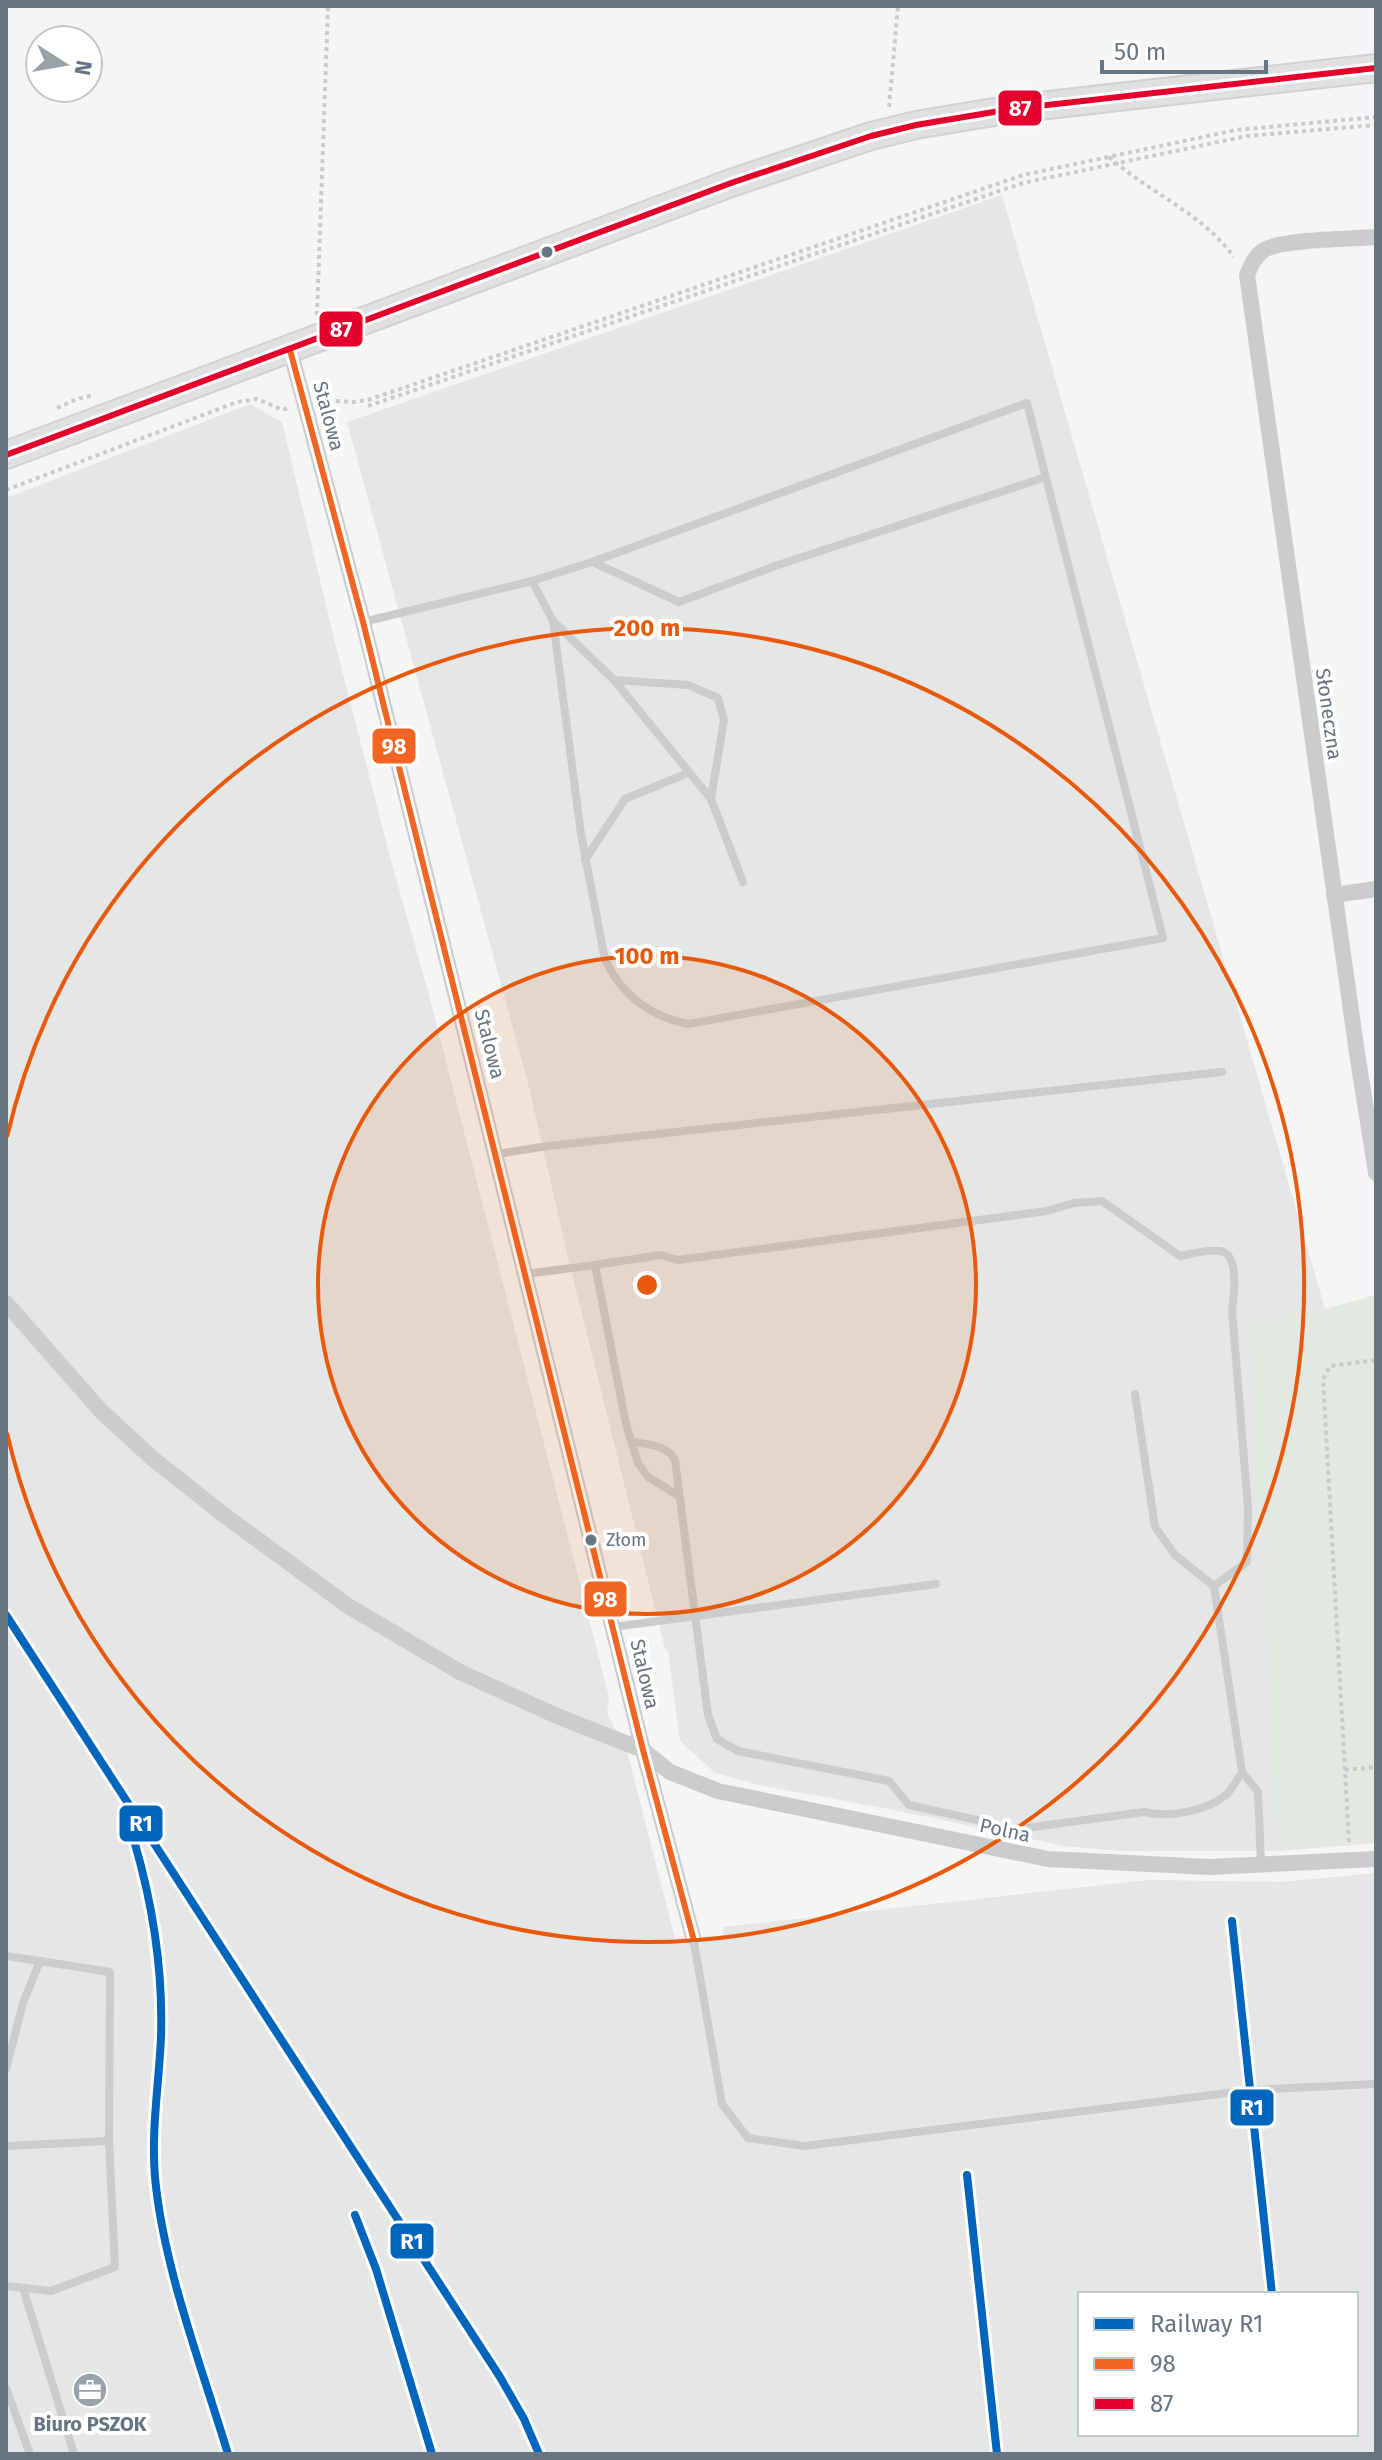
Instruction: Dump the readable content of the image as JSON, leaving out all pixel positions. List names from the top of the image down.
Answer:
{
  "streets": {
    "street": ["Stalowa", "Słoneczna", "Polna"]
  },
  "crossings": [
    ["Stalowa", "Polna"]
  ],
  "places": {
    "other": ["Złom"],
    "office": ["Biuro PSZOK"]
  },
  "lines": ["transit line 87", "transit line 98", "rail line R1"],
  "legend": ["Railway R1", "98", "87"],
  "scale_bar": "50 m",
  "north": "right",
  "rings": ["200 m", "100 m"]
}
